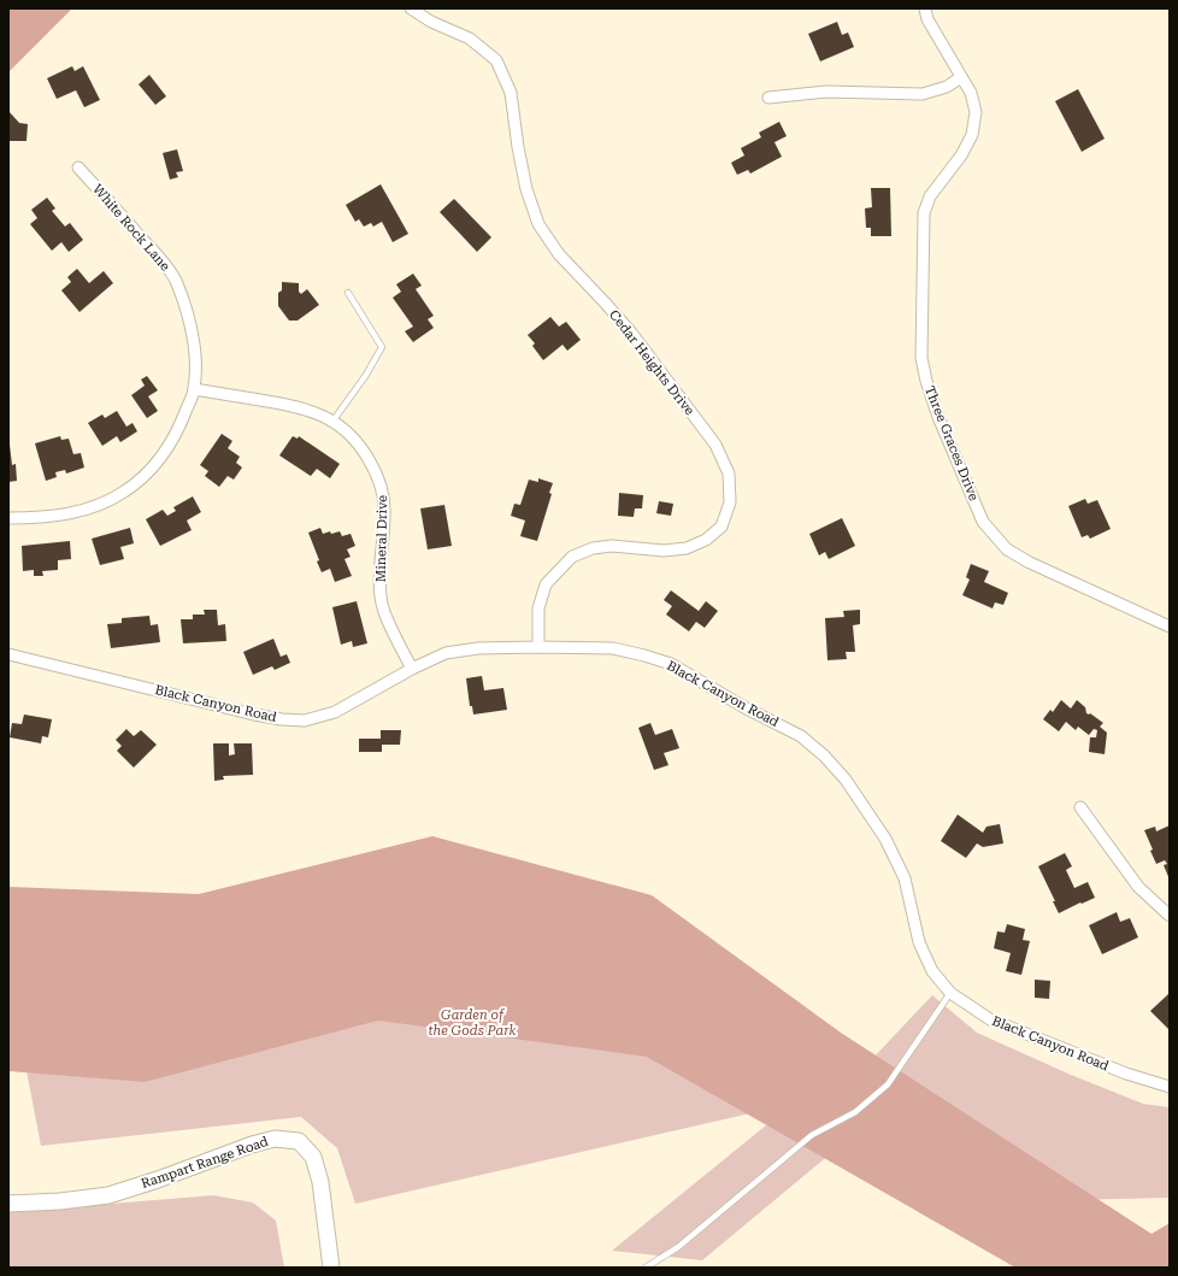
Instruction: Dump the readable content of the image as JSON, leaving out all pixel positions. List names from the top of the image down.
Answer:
{
  "streets": {
    "street": [
      "White Rock Lane",
      "Cedar Heights Drive",
      "Three Graces Drive",
      "Mineral Drive",
      "Black Canyon Road",
      "Rampart Range Road"
    ]
  },
  "crossings": [
    ["White Rock Lane", "Mineral Drive"],
    ["Cedar Heights Drive", "Black Canyon Road"],
    ["Mineral Drive", "Black Canyon Road"]
  ],
  "parks": ["Garden of the Gods Park"]
}
